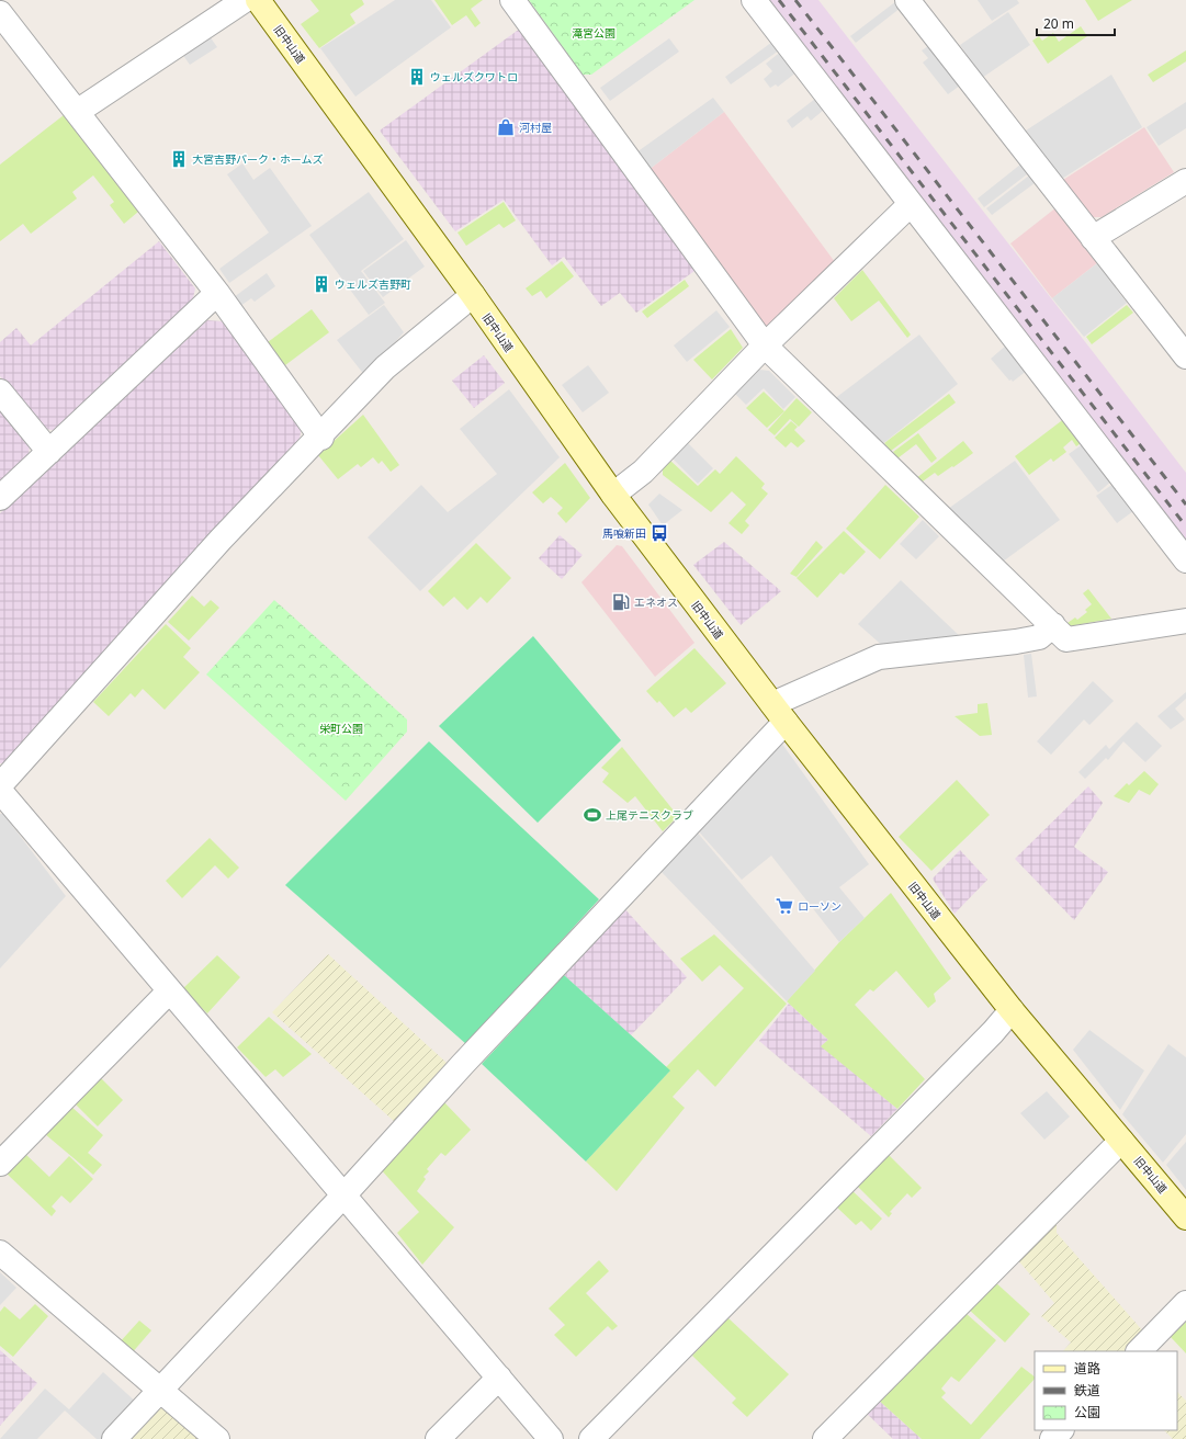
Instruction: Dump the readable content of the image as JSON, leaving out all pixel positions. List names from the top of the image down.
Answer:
{
  "streets": {
    "main road": ["旧中山道"]
  },
  "parks": ["滝宮公園", "栄町公園"],
  "places": {
    "building": ["ウェルズクワトロ", "大宮吉野パーク・ホームズ", "ウェルズ吉野町"],
    "shop": ["河村屋"],
    "bus stop": ["馬喰新田"],
    "fuel station": ["エネオス"],
    "sports": ["上尾テニスクラブ"],
    "supermarket": ["ローソン"]
  },
  "legend": ["道路", "鉄道", "公園"],
  "scale_bar": "20 m"
}
